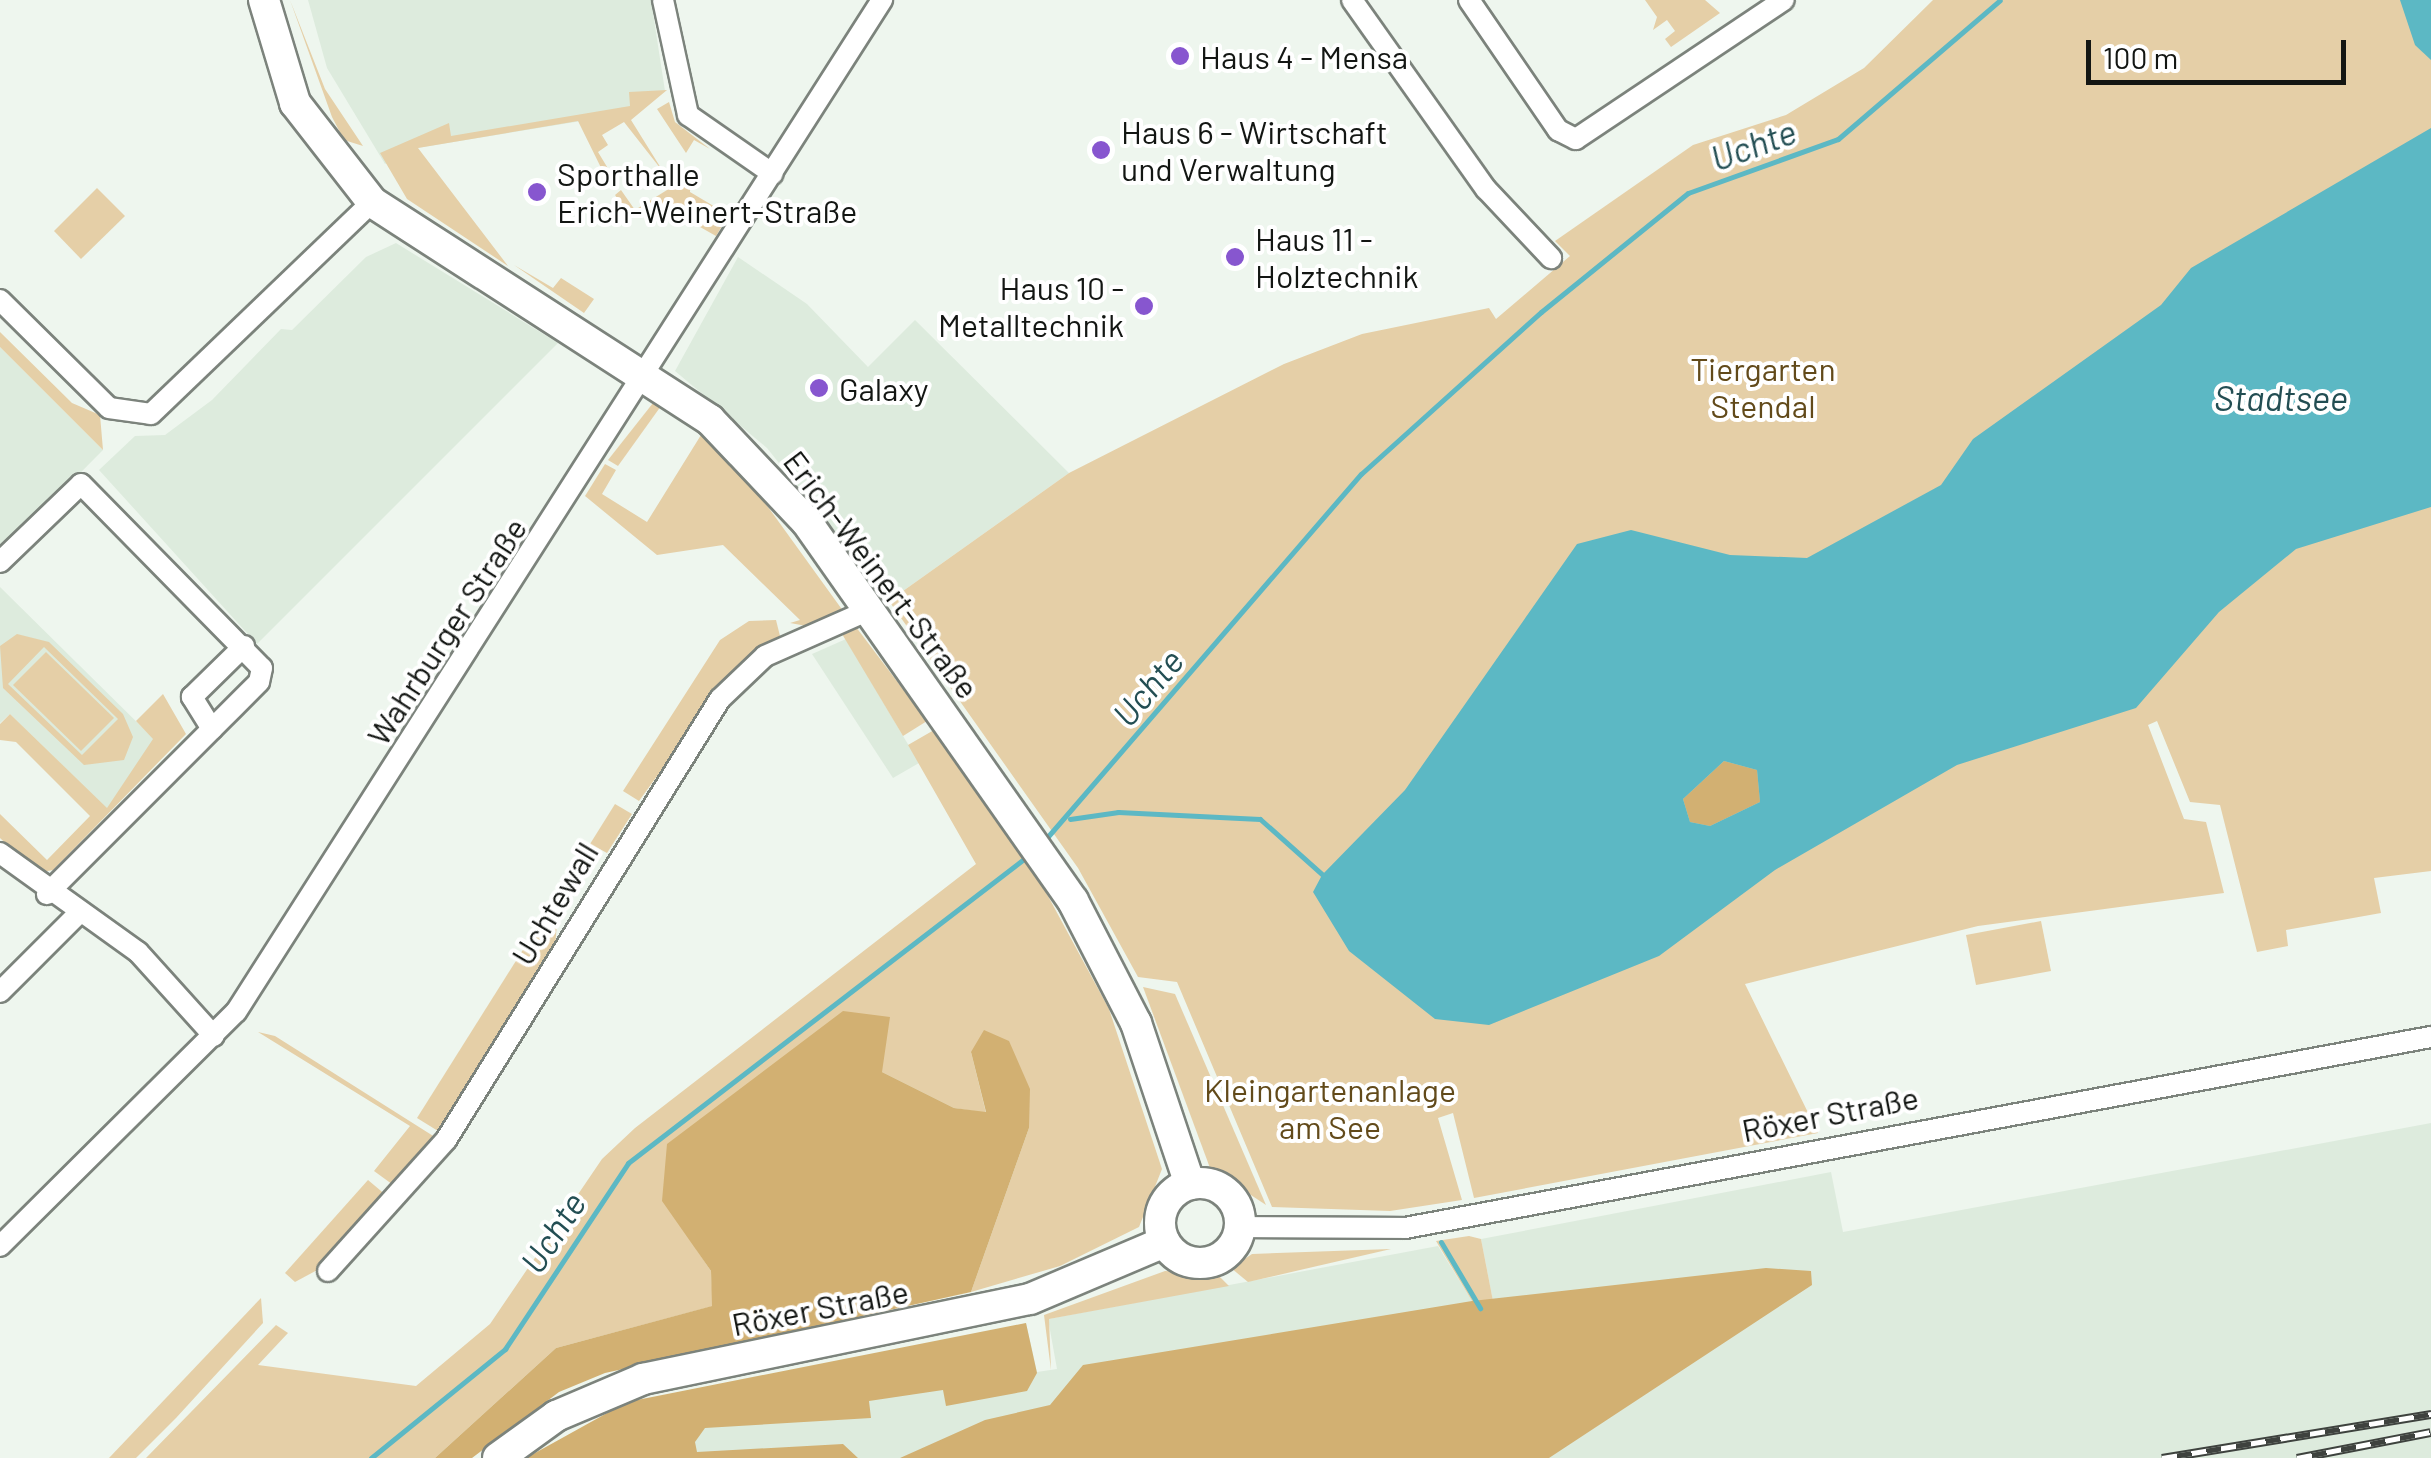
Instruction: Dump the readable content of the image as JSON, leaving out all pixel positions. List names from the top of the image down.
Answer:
{
  "streets": {
    "street": [
      "Erich-Weinert-Straße",
      "Wahrburger Straße",
      "Uchtewall",
      "Röxer Straße"
    ]
  },
  "crossings": [
    ["Erich-Weinert-Straße", "Wahrburger Straße"],
    ["Erich-Weinert-Straße", "Uchtewall"],
    ["Erich-Weinert-Straße", "Röxer Straße"]
  ],
  "water": ["Uchte", "Stadtsee"],
  "parks": ["Tiergarten Stendal", "Kleingartenanlage am See"],
  "places": [
    "Haus 4 - Mensa",
    "Haus 6 - Wirtschaft und Verwaltung",
    "Sporthalle Erich-Weinert-Straße",
    "Haus 11 - Holztechnik",
    "Haus 10 - Metalltechnik",
    "Galaxy"
  ],
  "scale_bar": "100 m"
}
